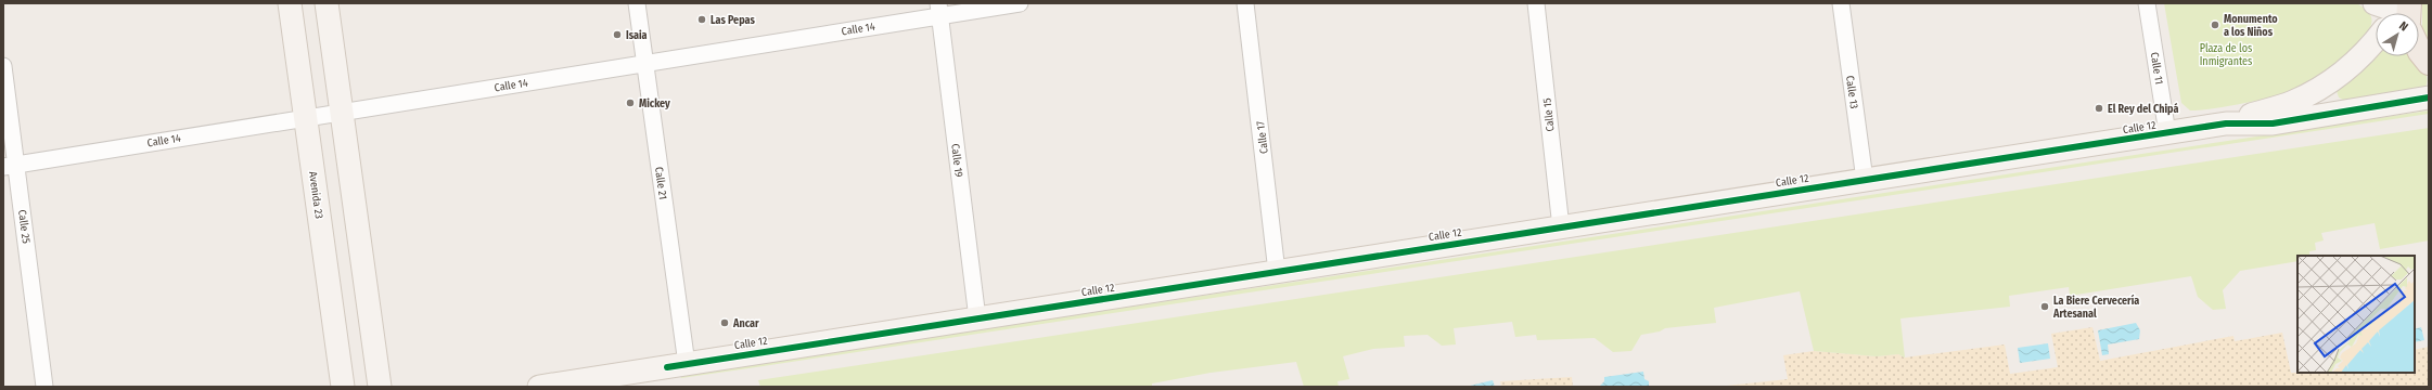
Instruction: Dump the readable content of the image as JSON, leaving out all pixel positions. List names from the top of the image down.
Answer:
{
  "streets": {
    "main road": ["Calle 12", "Avenida 23"],
    "street": [
      "Calle 14",
      "Calle 11",
      "Calle 13",
      "Calle 15",
      "Calle 17",
      "Calle 19",
      "Calle 21",
      "Calle 25"
    ]
  },
  "crossings": [
    ["Calle 14", "Calle 19"],
    ["Calle 14", "Calle 21"],
    ["Calle 14", "Avenida 23"],
    ["Calle 14", "Calle 25"],
    ["Calle 11", "Calle 12"],
    ["Calle 13", "Calle 12"],
    ["Calle 15", "Calle 12"],
    ["Calle 12", "Calle 17"],
    ["Calle 12", "Calle 19"],
    ["Calle 12", "Calle 21"]
  ],
  "parks": ["Plaza de los Inmigrantes"],
  "places": [
    "Las Pepas",
    "Monumento a los Niños",
    "Isaia",
    "Mickey",
    "El Rey del Chipá",
    "La Biere Cervecería Artesanal",
    "Ancar"
  ],
  "north": "top right"
}
